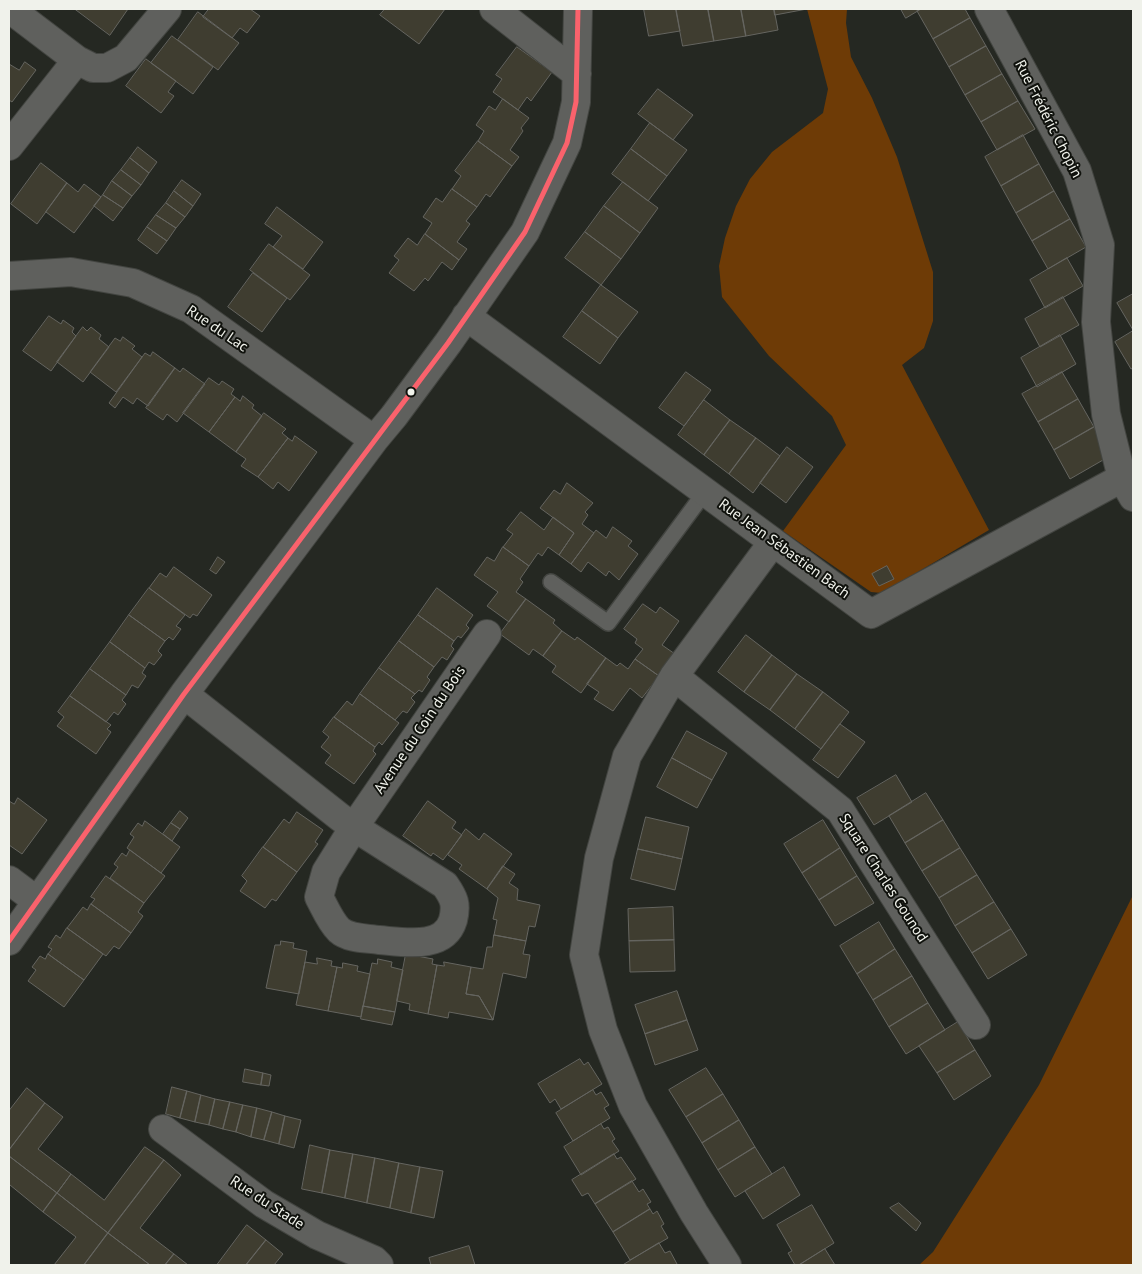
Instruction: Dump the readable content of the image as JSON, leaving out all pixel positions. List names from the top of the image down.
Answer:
{
  "streets": {
    "street": [
      "Rue Frédéric Chopin",
      "Rue du Lac",
      "Rue Jean Sébastien Bach",
      "Avenue du Coin du Bois",
      "Square Charles Gounod",
      "Rue du Stade"
    ]
  },
  "crossings": [
    ["Rue Frédéric Chopin", "Rue Jean Sébastien Bach"]
  ]
}
